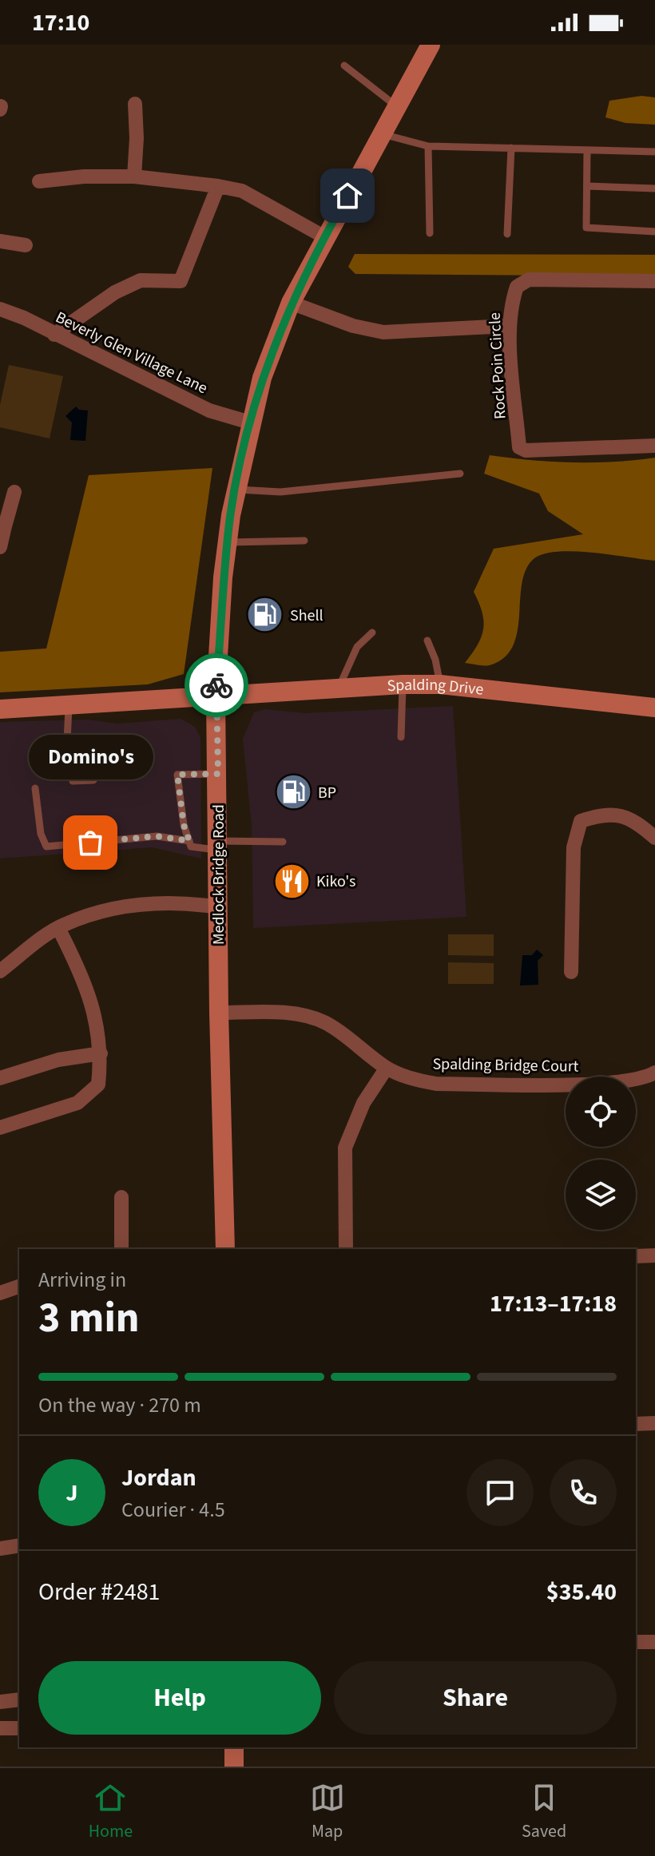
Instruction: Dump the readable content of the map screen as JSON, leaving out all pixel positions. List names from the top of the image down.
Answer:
{
  "streets": {
    "main road": ["Spalding Drive", "Medlock Bridge Road"],
    "street": ["Beverly Glen Village Lane", "Rock Poin Circle", "Spalding Bridge Court"]
  },
  "crossings": [
    ["Beverly Glen Village Lane", "Medlock Bridge Road"],
    ["Spalding Drive", "Medlock Bridge Road"],
    ["Medlock Bridge Road", "Spalding Bridge Court"]
  ],
  "places": {
    "fuel station": ["Shell", "BP"],
    "other": ["Domino's"],
    "restaurant": ["Kiko's"]
  },
  "page": {
    "status": "17:10",
    "bubble": "Domino's",
    "heading": ["3 min", "Arriving in", "17:13–17:18"],
    "panel": [
      "Jordan",
      "Courier · 4.5",
      "Order #2481",
      "$35.40"
    ],
    "bar": "On the way · 270 m",
    "round": "J",
    "buttons": ["Help", "Share"],
    "tabs": ["Home", "Map", "Saved"]
  }
}
